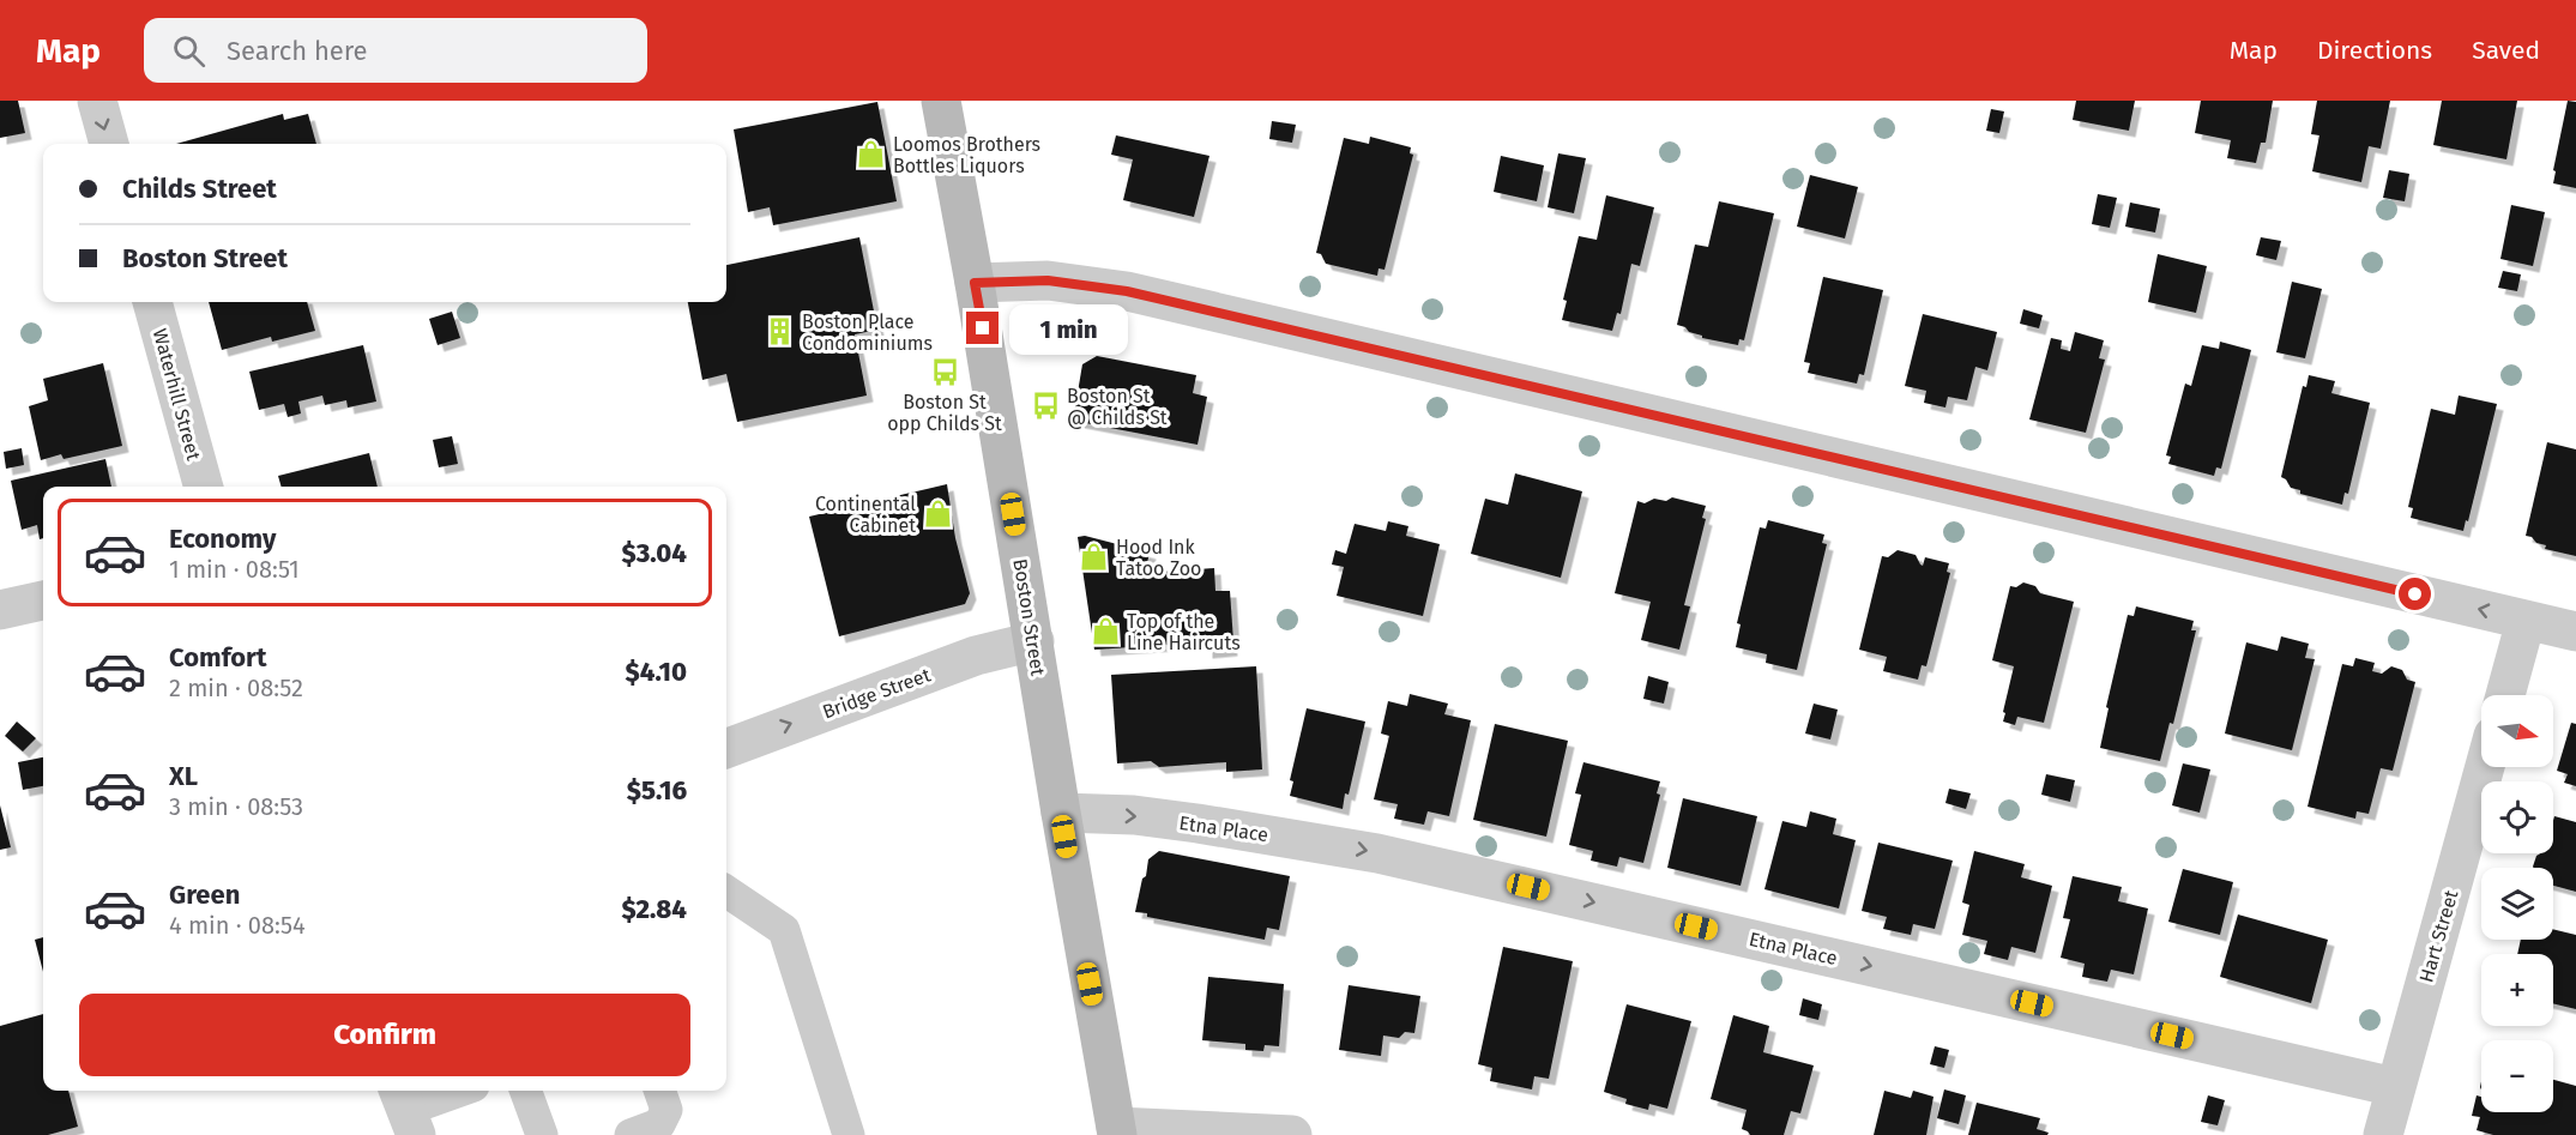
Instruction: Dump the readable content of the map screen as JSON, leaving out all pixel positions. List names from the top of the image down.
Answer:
{
  "streets": {
    "main road": ["Boston Street"],
    "street": [
      "Waterhill Street",
      "Bridge Street",
      "Etna Place",
      "Hart Street"
    ]
  },
  "crossings": [
    ["Boston Street", "Bridge Street"],
    ["Boston Street", "Etna Place"],
    ["Etna Place", "Hart Street"]
  ],
  "one_way": ["Bridge Street", "Etna Place"],
  "places": {
    "shop": [
      "Loomos Brothers Bottles Liquors",
      "Continental Cabinet",
      "Hood Ink Tatoo Zoo",
      "Top of the Line Haircuts"
    ],
    "building": ["Boston Place Condominiums"],
    "bus stop": ["Boston St opp Childs St", "Boston St @ Childs St"]
  },
  "north": "right",
  "page": {
    "header": "Map",
    "search": "Search here",
    "nav": ["Map", "Directions", "Saved"],
    "banner": ["Childs Street", "Boston Street"],
    "bubble": "1 min",
    "list": [
      {
        "name": "Economy",
        "note": "1 min · 08:51",
        "value": "$3.04"
      },
      {
        "name": "Comfort",
        "note": "2 min · 08:52",
        "value": "$4.10"
      },
      {
        "name": "XL",
        "note": "3 min · 08:53",
        "value": "$5.16"
      },
      {
        "name": "Green",
        "note": "4 min · 08:54",
        "value": "$2.84"
      }
    ],
    "map_buttons": ["+", "−"],
    "buttons": "Confirm"
  }
}
